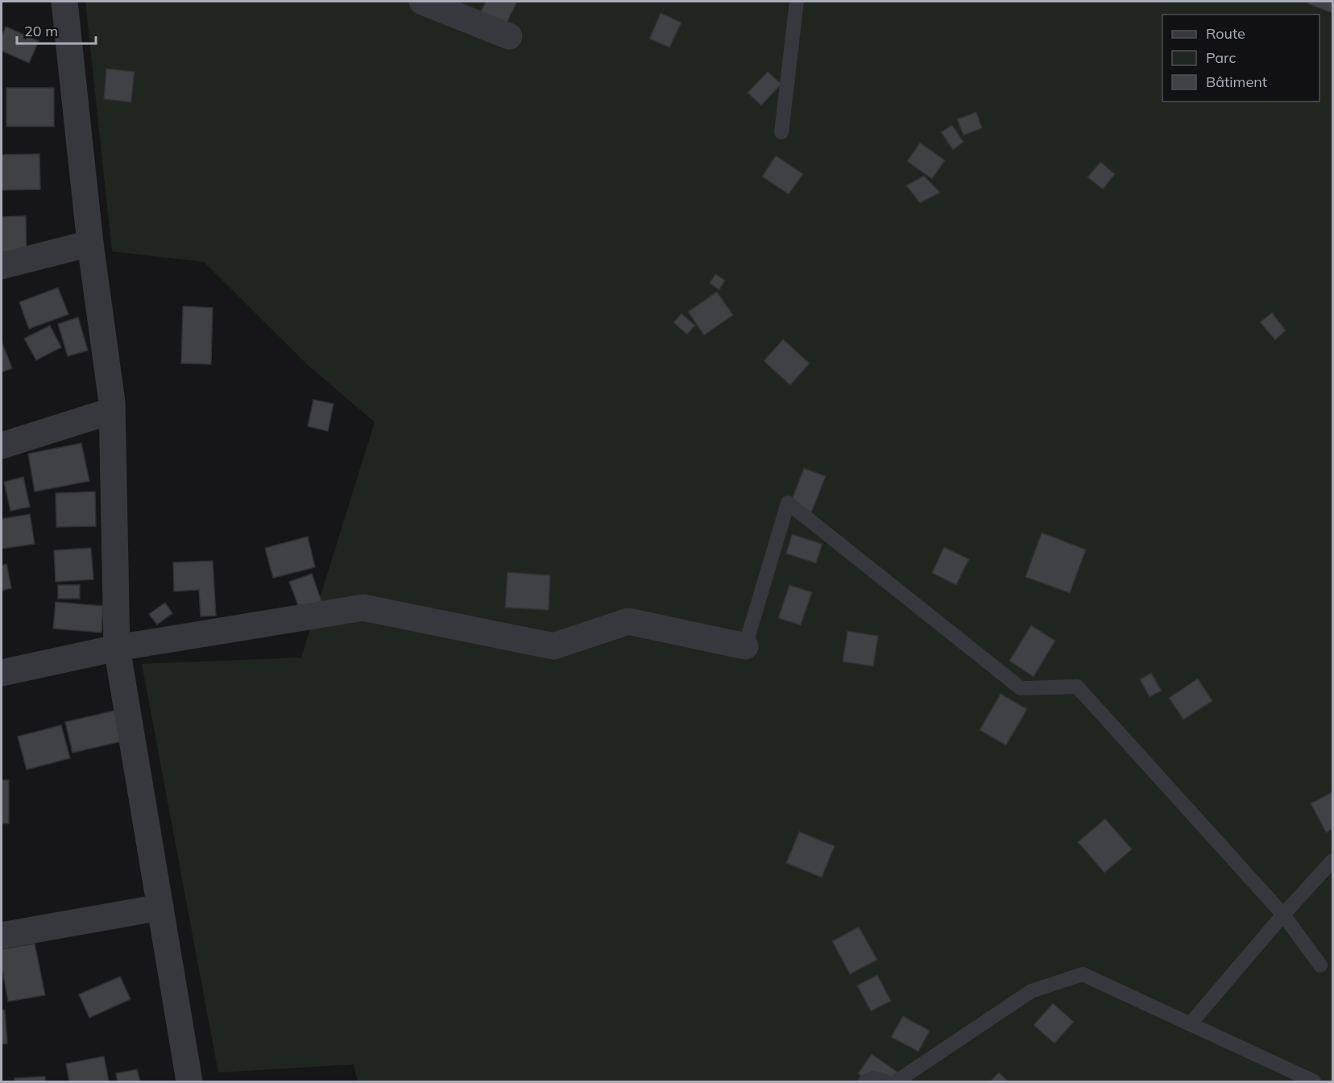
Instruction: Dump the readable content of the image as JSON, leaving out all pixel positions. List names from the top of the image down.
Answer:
{
  "legend": ["Route", "Parc", "Bâtiment"],
  "scale_bar": "20 m"
}
